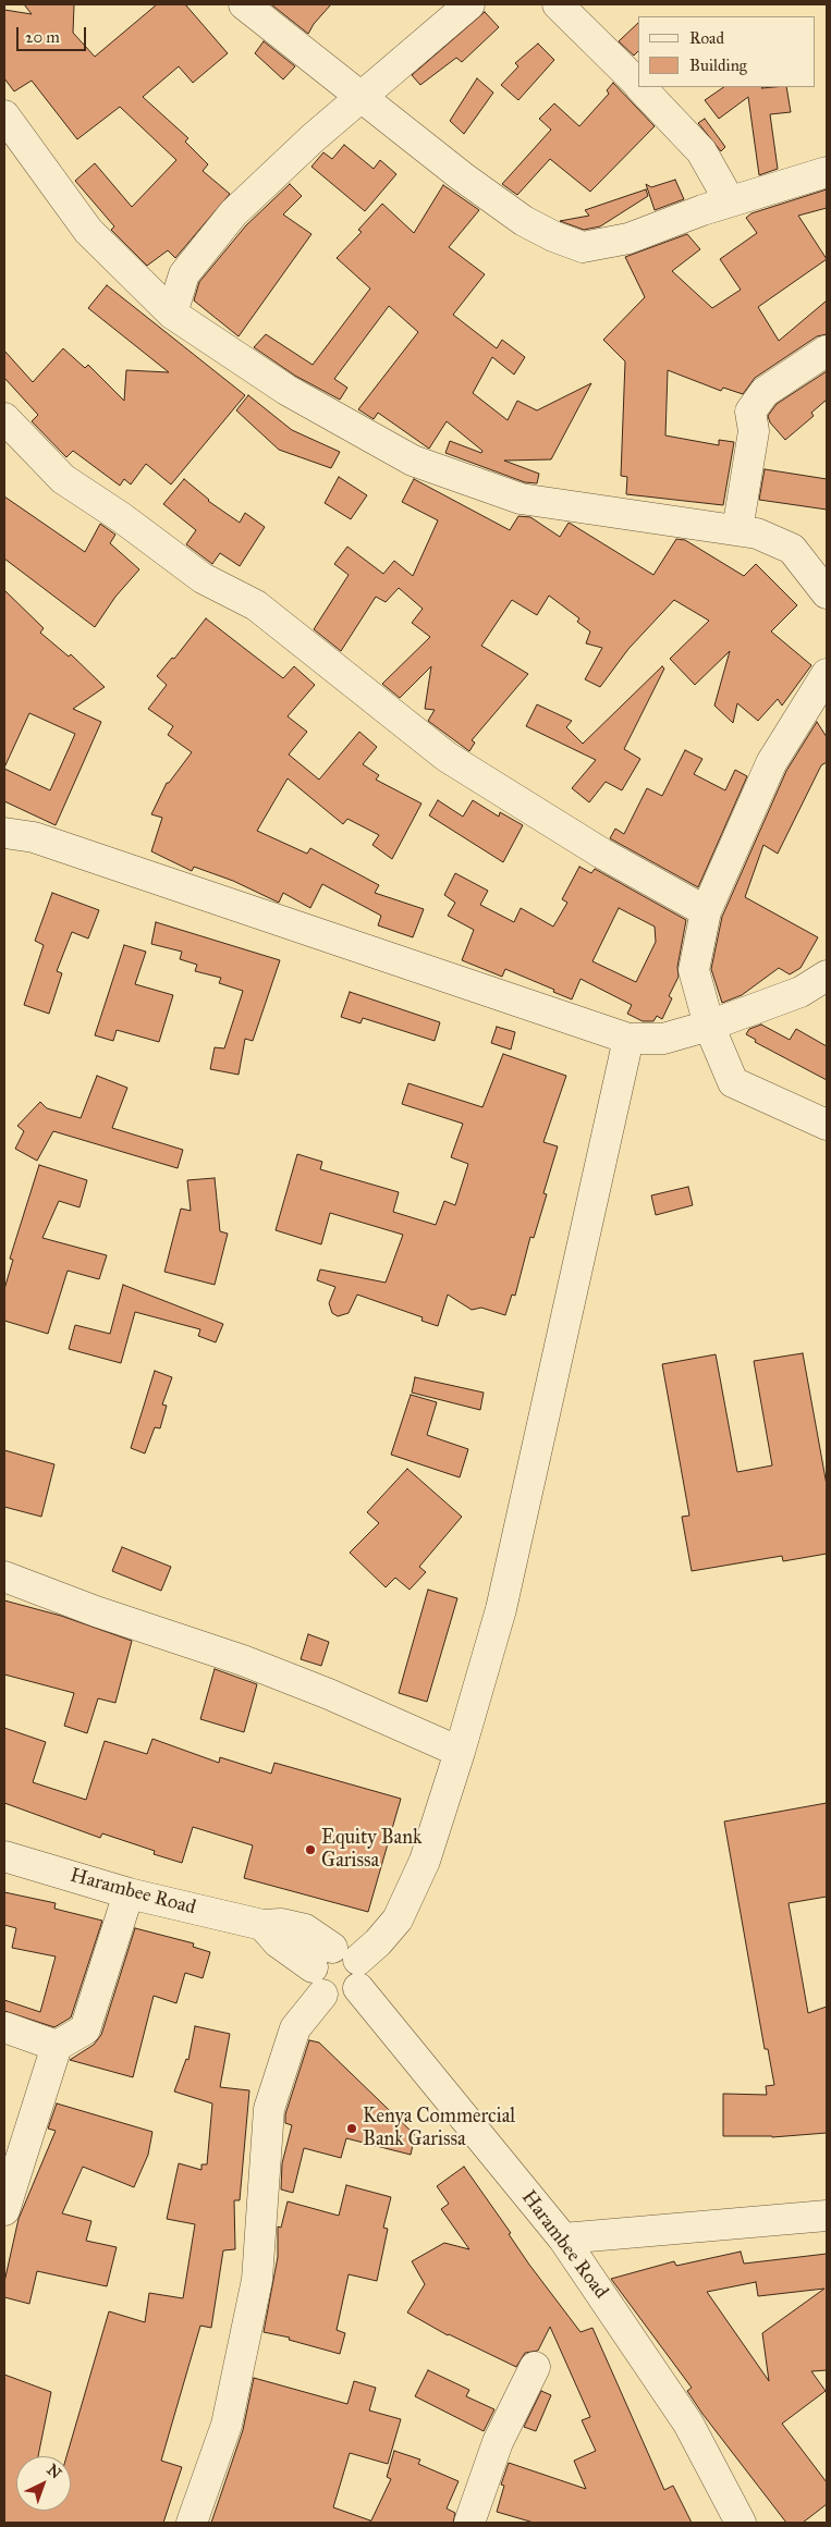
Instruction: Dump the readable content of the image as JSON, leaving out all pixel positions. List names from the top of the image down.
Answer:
{
  "streets": {
    "street": ["Harambee Road"]
  },
  "places": ["Equity Bank Garissa", "Kenya Commercial Bank Garissa"],
  "legend": ["Road", "Building"],
  "scale_bar": "20 m",
  "north": "top right"
}
